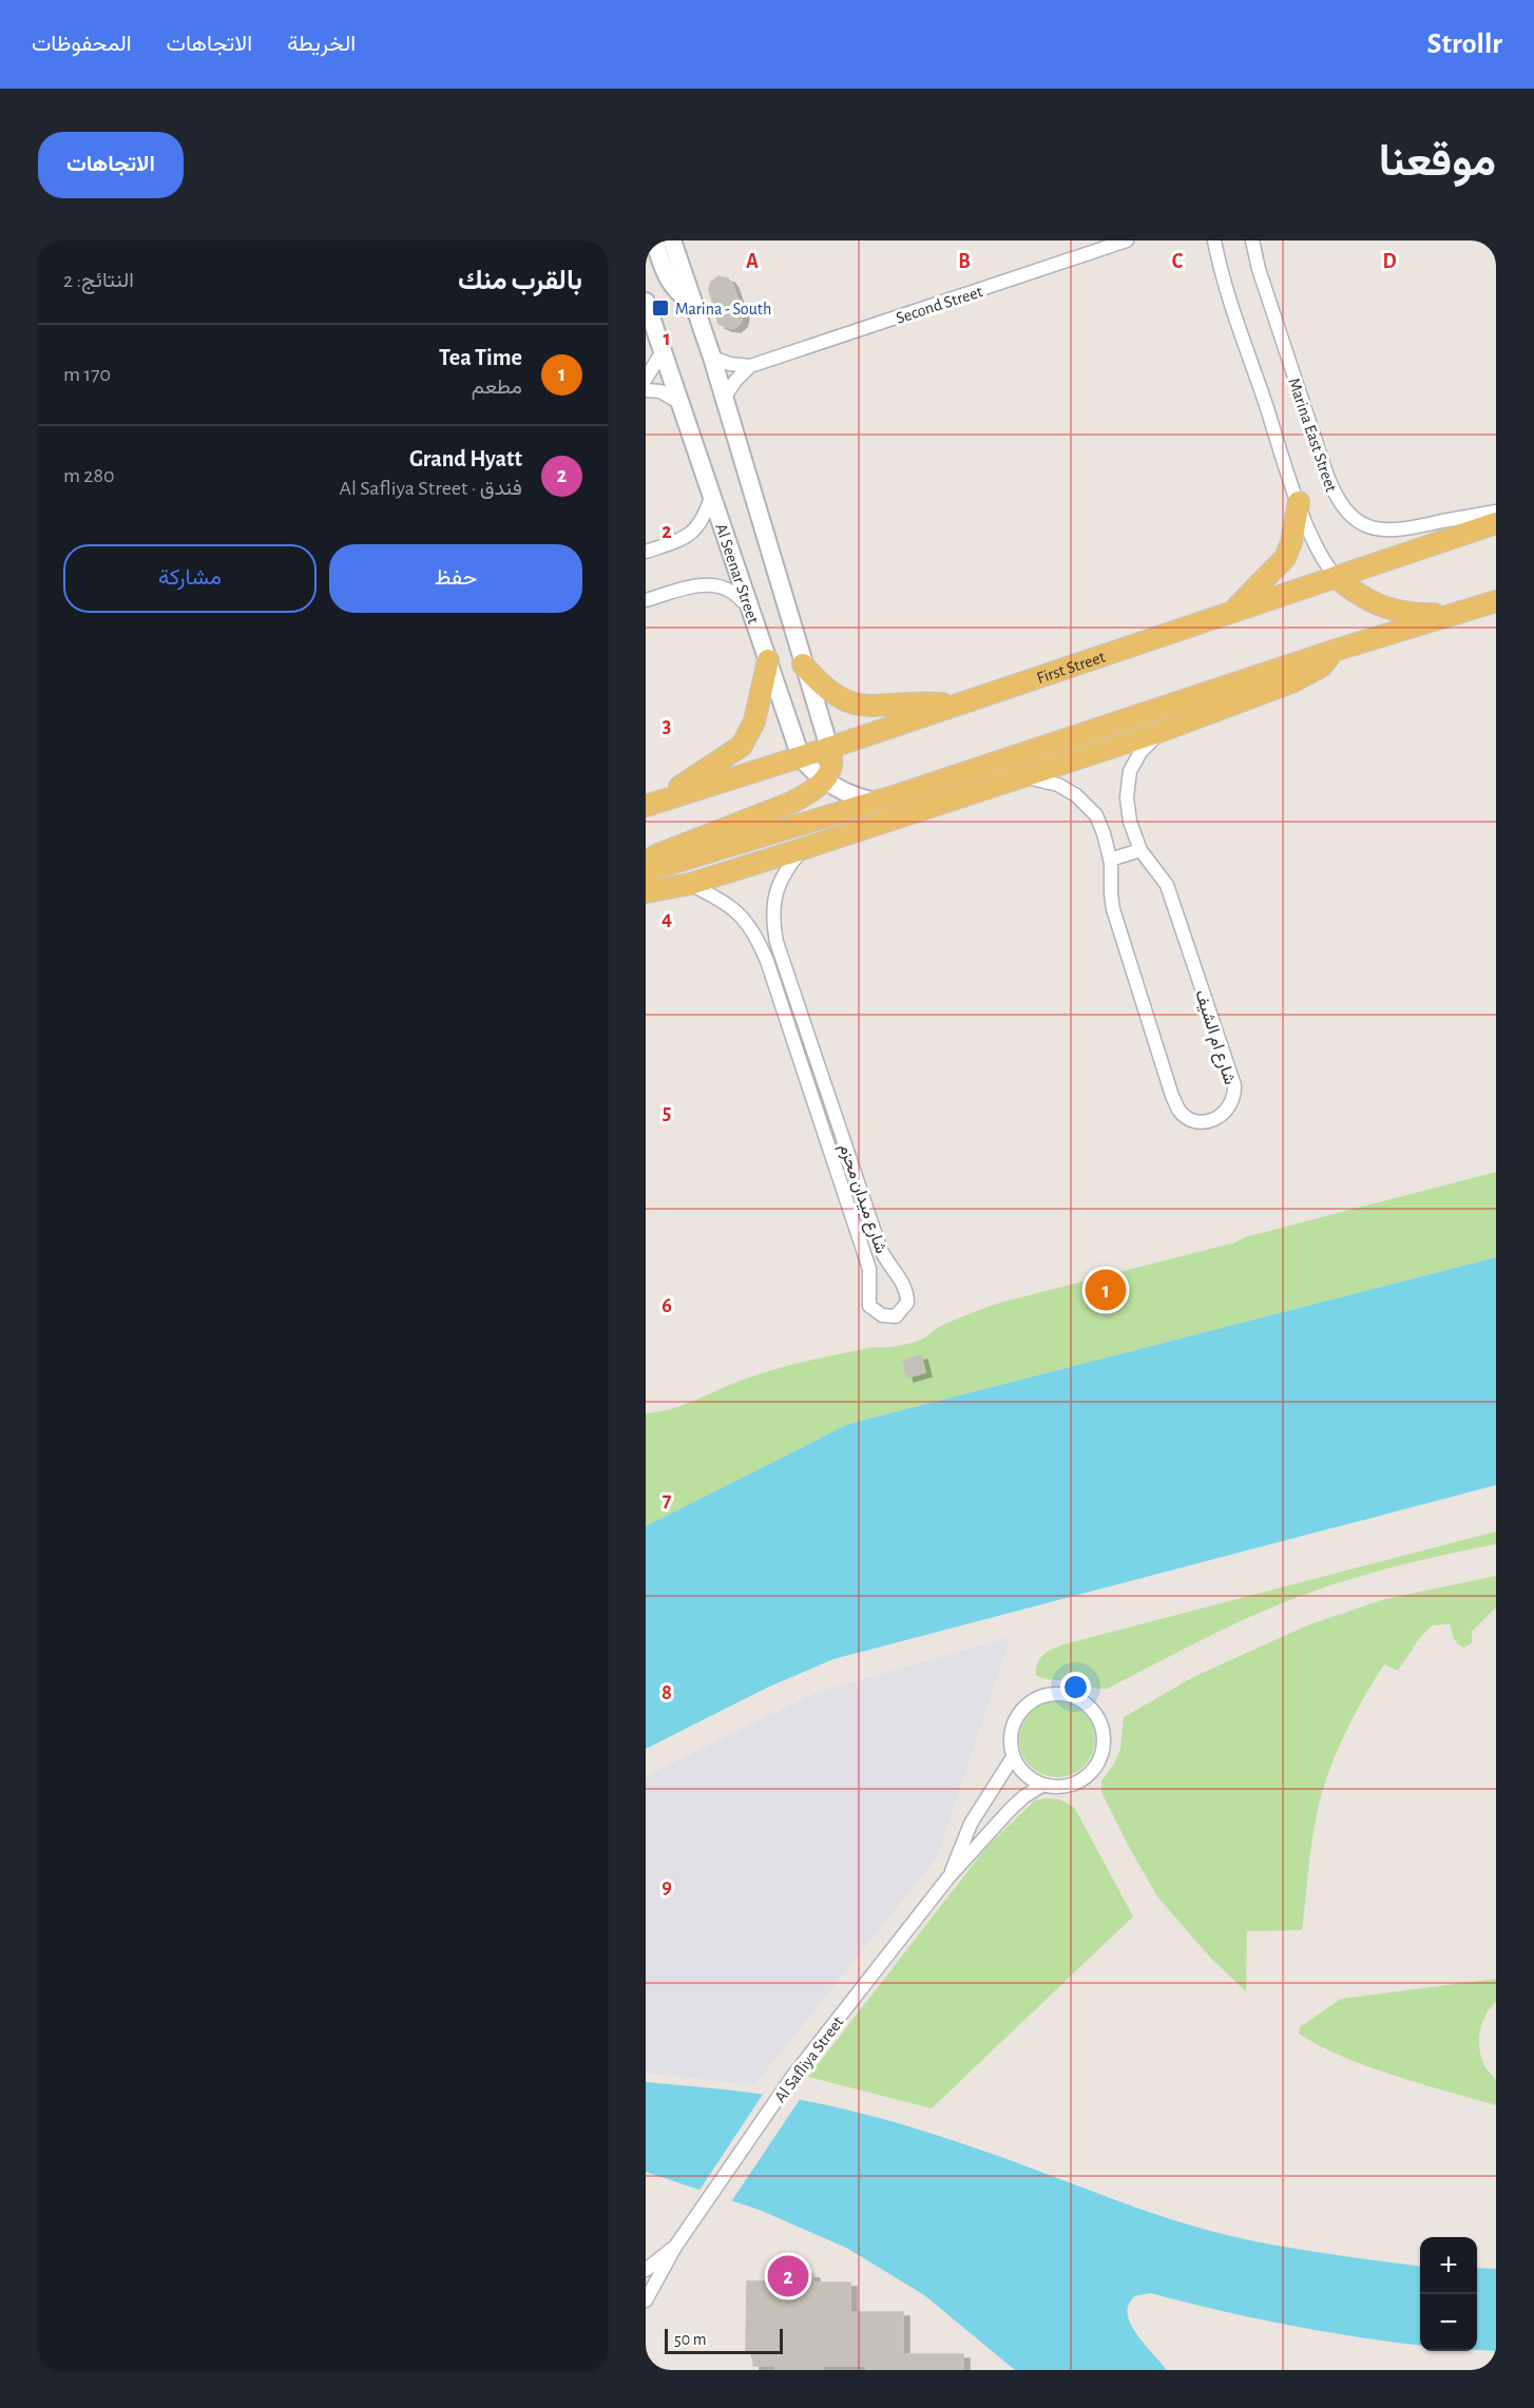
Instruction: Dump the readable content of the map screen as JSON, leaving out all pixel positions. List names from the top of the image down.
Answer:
{
  "streets": {
    "main road": ["First Street"],
    "street": [
      "Second Street",
      "Marina East Street",
      "Al Seenar Street",
      "شارع ام الشيف",
      "شارع ميدان محزم",
      "Al Safliya Street"
    ]
  },
  "crossings": [
    ["Second Street", "Al Seenar Street"],
    ["Marina East Street", "First Street"],
    ["Al Seenar Street", "First Street"]
  ],
  "places": {
    "transit": ["Marina - South"]
  },
  "scale_bar": "50 m",
  "page": {
    "header": "Strollr",
    "nav": ["الخريطة", "الاتجاهات", "المحفوظات"],
    "title": "موقعنا",
    "buttons": [
      "الاتجاهات",
      ["حفظ", "مشاركة"]
    ],
    "heading": ["بالقرب منك", "النتائج: 2"],
    "list": [
      {
        "mark": "1",
        "name": "Tea Time",
        "note": "مطعم",
        "value": "170 m"
      },
      {
        "mark": "2",
        "name": "Grand Hyatt",
        "note": "فندق · Al Safliya Street",
        "value": "280 m"
      }
    ],
    "pins": ["1", "2"],
    "map_buttons": ["+", "−"],
    "scale": "50 m"
  },
  "grid": {
    "columns": [
      "A",
      "B",
      "C",
      "D"
    ],
    "rows": [
      "1",
      "2",
      "3",
      "4",
      "5",
      "6",
      "7",
      "8",
      "9"
    ]
  }
}
